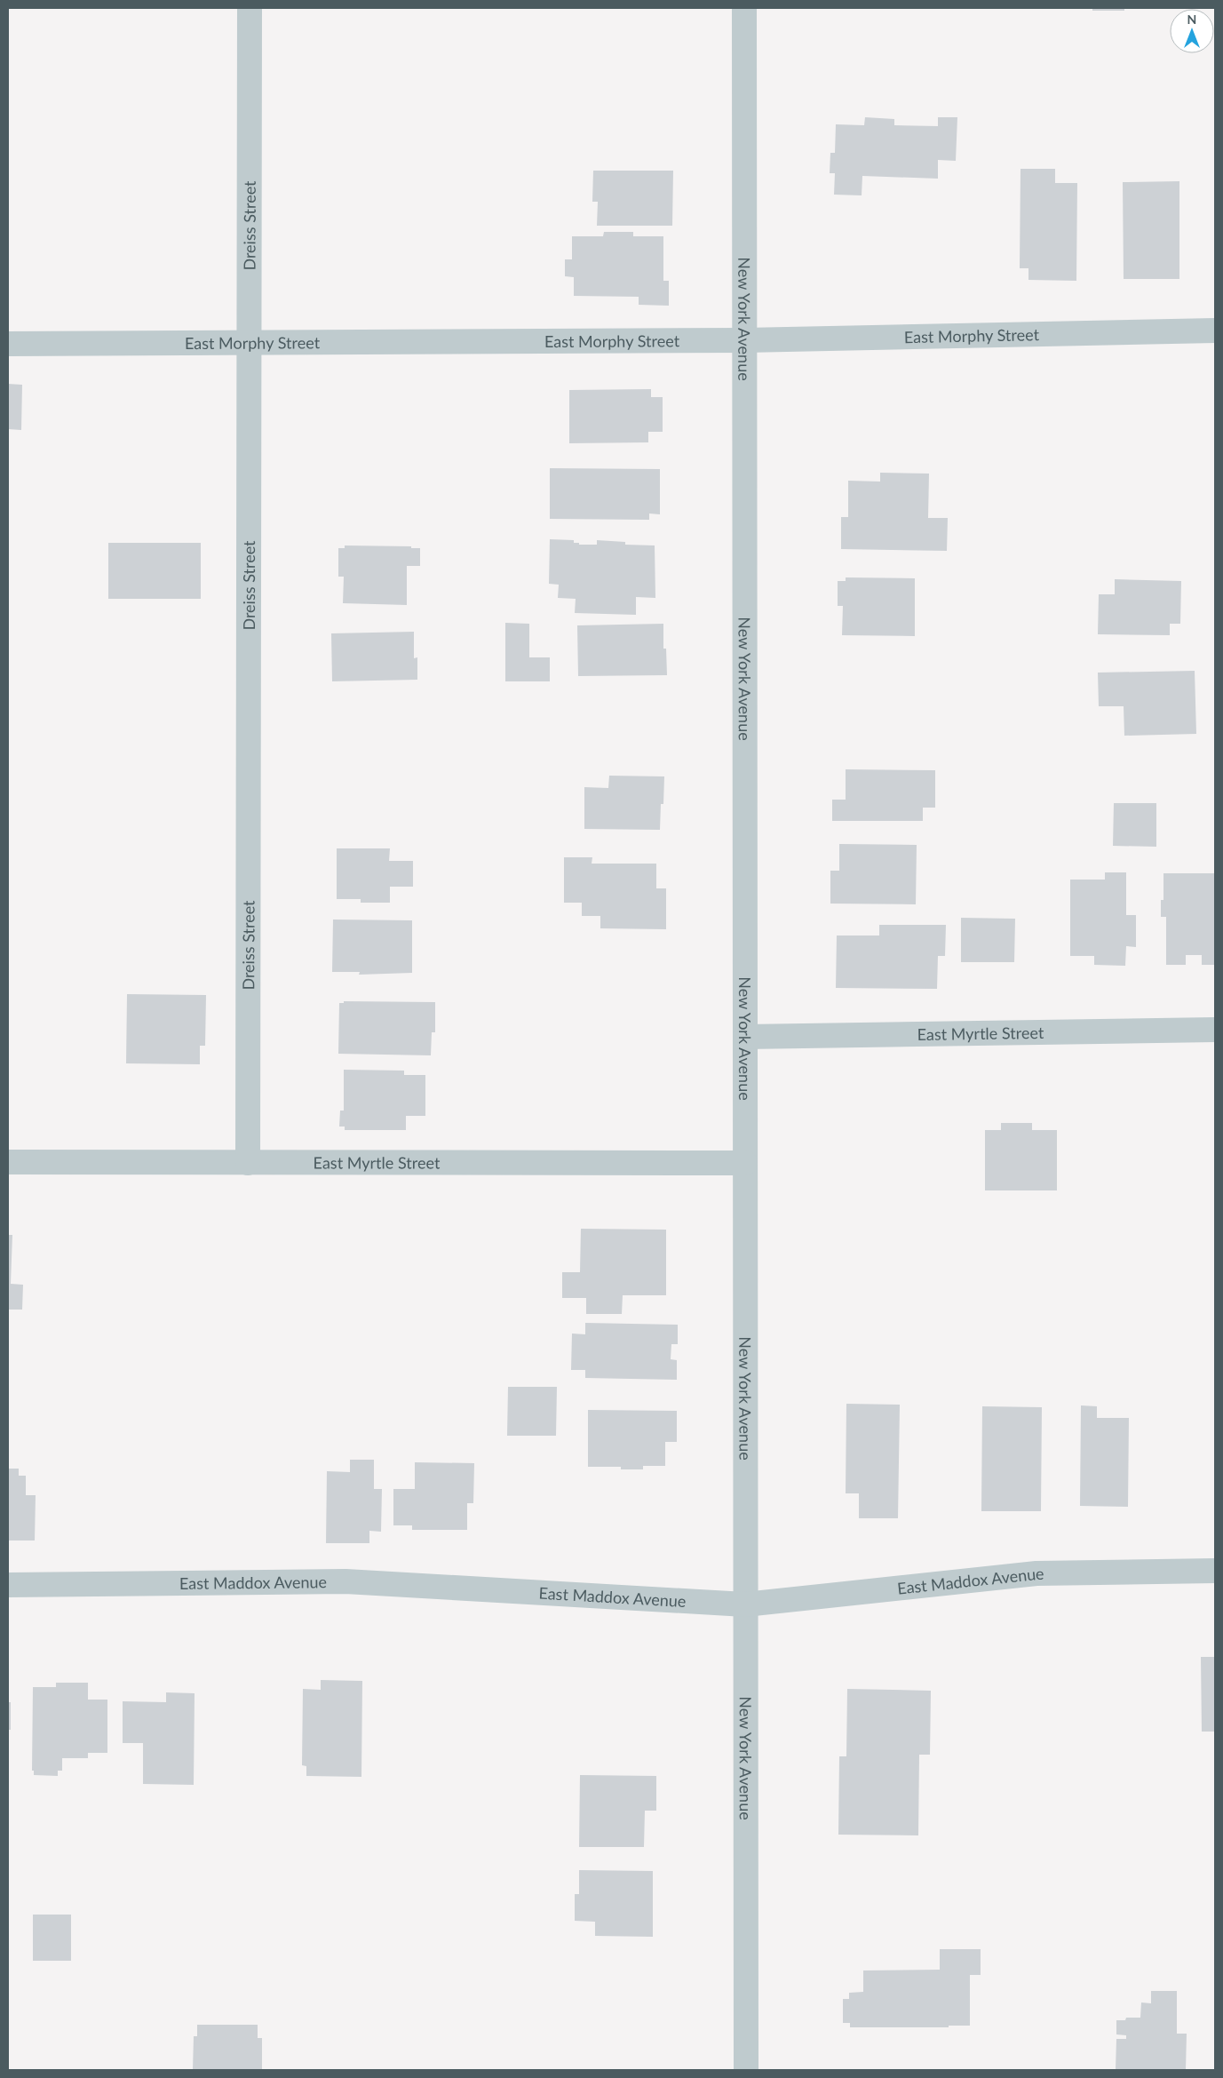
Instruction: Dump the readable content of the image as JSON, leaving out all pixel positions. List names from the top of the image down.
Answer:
{
  "streets": {
    "street": [
      "Dreiss Street",
      "New York Avenue",
      "East Morphy Street",
      "East Myrtle Street",
      "East Maddox Avenue"
    ]
  },
  "crossings": [
    ["Dreiss Street", "East Morphy Street"],
    ["Dreiss Street", "East Myrtle Street"],
    ["New York Avenue", "East Morphy Street"],
    ["New York Avenue", "East Myrtle Street"],
    ["New York Avenue", "East Maddox Avenue"]
  ],
  "north": "top"
}
